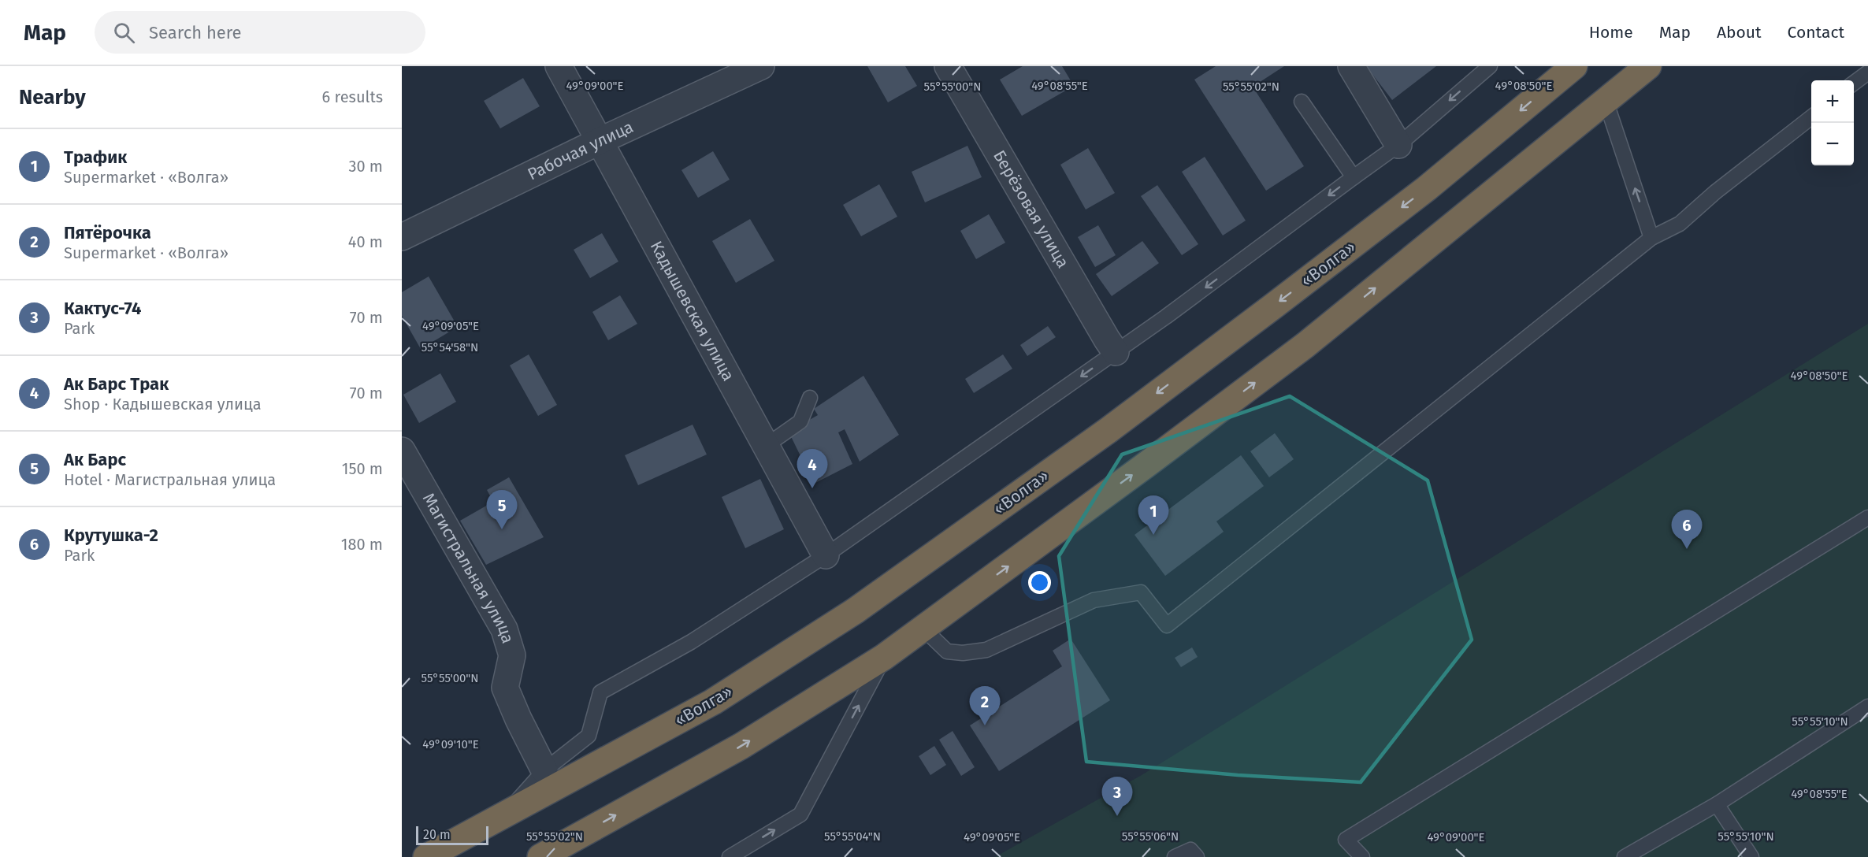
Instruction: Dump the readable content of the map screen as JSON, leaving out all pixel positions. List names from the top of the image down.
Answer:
{
  "streets": {
    "highway": ["«Волга»"],
    "street": [
      "Рабочая улица",
      "Берёзовая улица",
      "Кадышевская улица",
      "Магистральная улица"
    ]
  },
  "crossings": [
    ["Рабочая улица", "Кадышевская улица"]
  ],
  "scale_bar": "20 m",
  "page": {
    "header": "Map",
    "search": "Search here",
    "nav": [
      "Home",
      "Map",
      "About",
      "Contact"
    ],
    "heading": ["Nearby", "6 results"],
    "map_buttons": ["+", "−"],
    "list": [
      {
        "mark": "1",
        "name": "Трафик",
        "note": "Supermarket · «Волга»",
        "value": "30 m"
      },
      {
        "mark": "2",
        "name": "Пятёрочка",
        "note": "Supermarket · «Волга»",
        "value": "40 m"
      },
      {
        "mark": "3",
        "name": "Кактус-74",
        "note": "Park",
        "value": "70 m"
      },
      {
        "mark": "4",
        "name": "Ак Барс Трак",
        "note": "Shop · Кадышевская улица",
        "value": "70 m"
      },
      {
        "mark": "5",
        "name": "Ак Барс",
        "note": "Hotel · Магистральная улица",
        "value": "150 m"
      },
      {
        "mark": "6",
        "name": "Крутушка-2",
        "note": "Park",
        "value": "180 m"
      }
    ],
    "pins": [
      "4",
      "5",
      "1",
      "6",
      "2",
      "3"
    ],
    "scale": "20 m"
  },
  "coordinates": [
    "49°09'00\"E",
    "49°08'55\"E",
    "49°08'50\"E",
    "55°55'00\"N",
    "55°55'02\"N",
    "49°09'05\"E",
    "55°54'58\"N",
    "55°55'10\"N",
    "49°09'10\"E",
    "55°55'04\"N",
    "55°55'06\"N"
  ]
}
